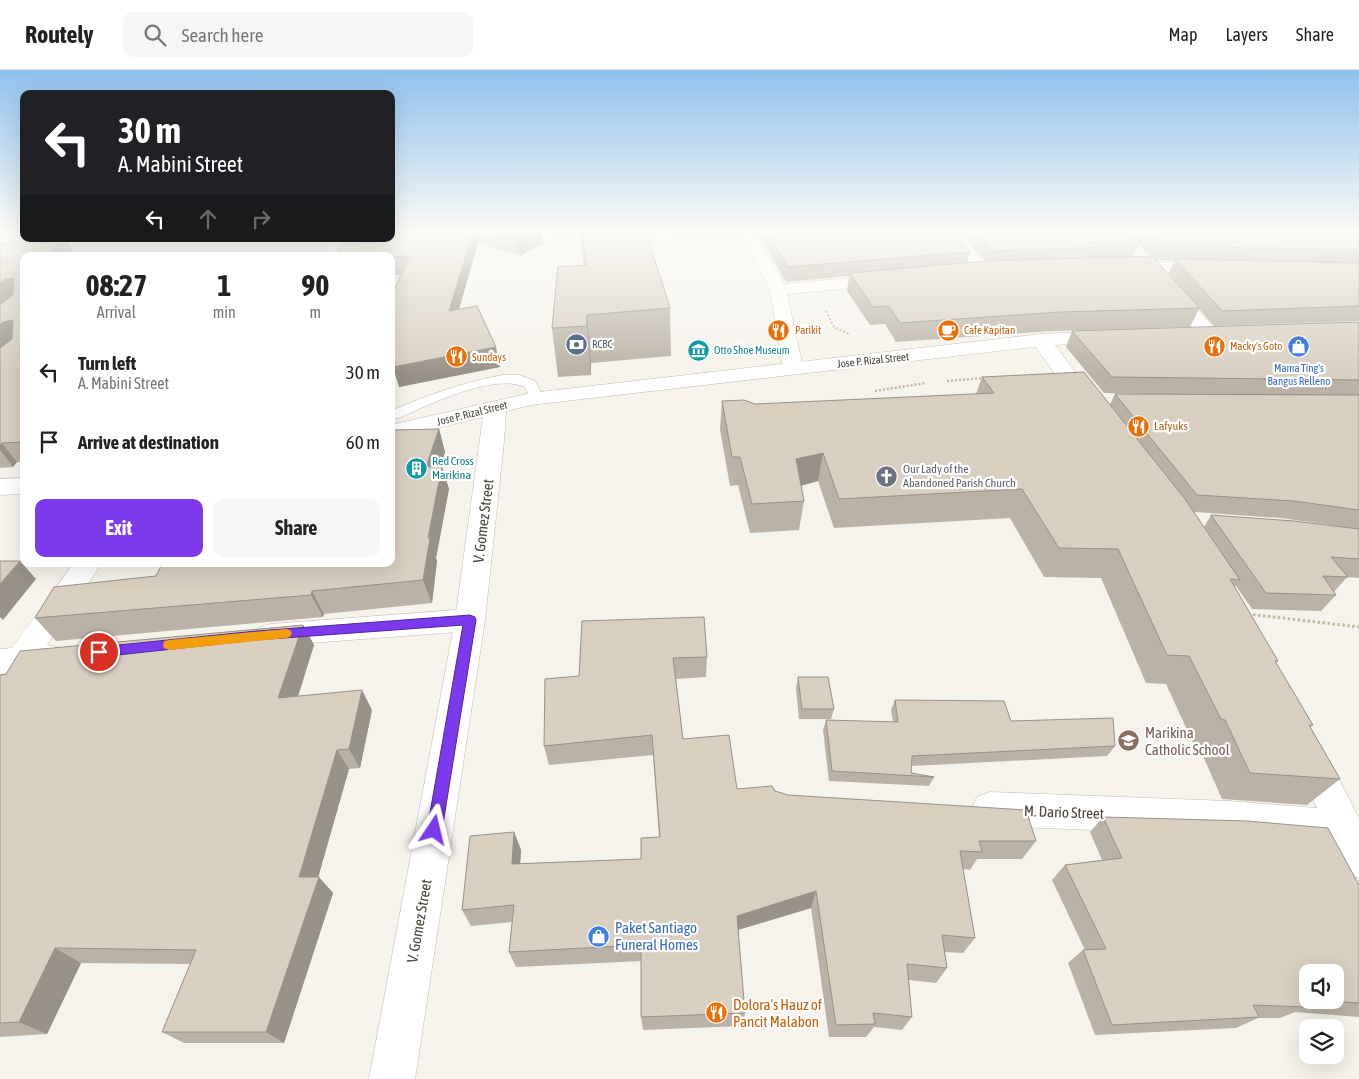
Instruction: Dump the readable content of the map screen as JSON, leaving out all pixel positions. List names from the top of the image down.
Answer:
{
  "streets": {
    "street": ["Jose P. Rizal Street", "V. Gomez Street", "M. Dario Street"]
  },
  "crossings": [
    ["Jose P. Rizal Street", "V. Gomez Street"]
  ],
  "places": {
    "restaurant": [
      "Parikit",
      "Macky's Goto",
      "Sundays",
      "Lafyuks",
      "Dolora's Hauz of Pancit Malabon"
    ],
    "cafe": ["Cafe Kapitan"],
    "bank": ["RCBC"],
    "shop": ["Mama Ting's Bangus Relleno", "Paket Santiago Funeral Homes"],
    "museum": ["Otto Shoe Museum"],
    "building": ["Red Cross Marikina"],
    "church": ["Our Lady of the Abandoned Parish Church"],
    "school or university": ["Marikina Catholic School"]
  },
  "page": {
    "header": "Routely",
    "search": "Search here",
    "nav": ["Map", "Layers", "Share"],
    "turn": ["30 m", "A. Mabini Street"],
    "eta": [
      "08:27",
      "Arrival",
      "1",
      "min",
      "90",
      "m"
    ],
    "list": [
      {
        "name": "Turn left",
        "note": "A. Mabini Street",
        "value": "30 m"
      },
      {
        "name": "Arrive at destination",
        "value": "60 m"
      }
    ],
    "buttons": ["Exit", "Share"]
  }
}
